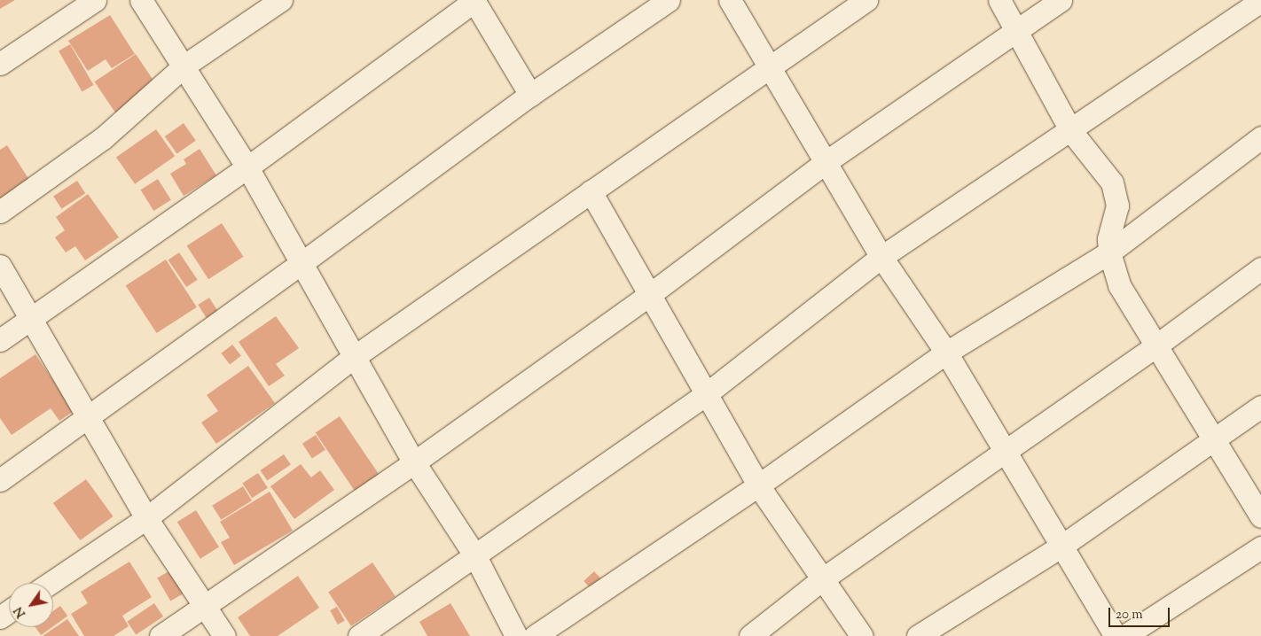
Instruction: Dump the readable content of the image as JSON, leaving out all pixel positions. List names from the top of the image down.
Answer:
{
  "scale_bar": "20 m",
  "north": "bottom left"
}
